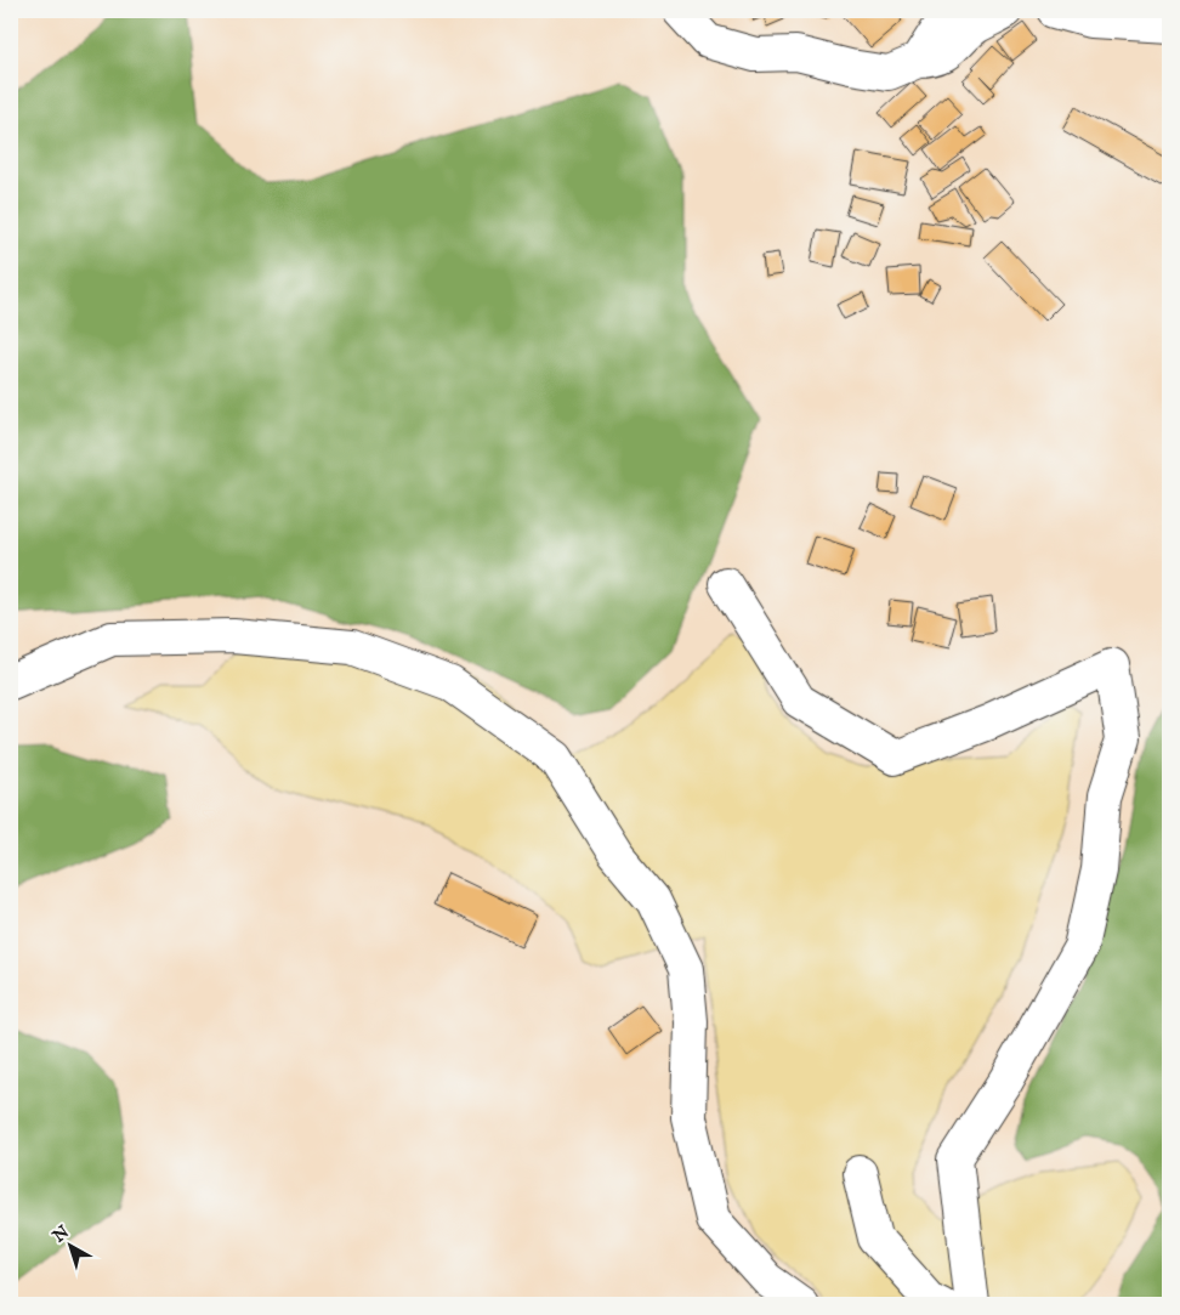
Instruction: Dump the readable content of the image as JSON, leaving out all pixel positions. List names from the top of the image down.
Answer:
{
  "north": "top left"
}
